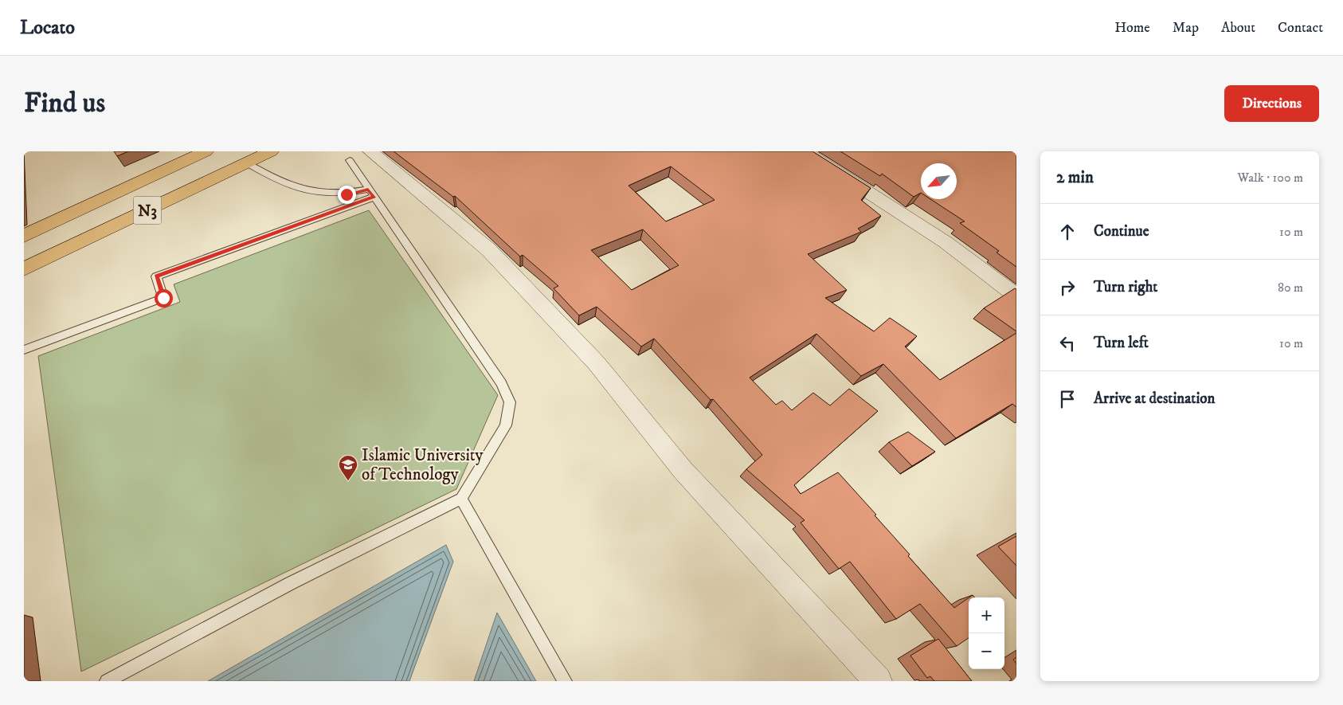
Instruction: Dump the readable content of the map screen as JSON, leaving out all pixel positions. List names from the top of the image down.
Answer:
{
  "streets": {
    "highway": ["N3"]
  },
  "places": {
    "school or university": ["Islamic University of Technology"]
  },
  "north": "bottom left",
  "page": {
    "header": "Locato",
    "nav": [
      "Home",
      "Map",
      "About",
      "Contact"
    ],
    "buttons": "Directions",
    "title": "Find us",
    "heading": ["2 min", "Walk · 100 m"],
    "list": [
      ["Continue", "10 m"],
      ["Turn right", "80 m"],
      ["Turn left", "10 m"],
      "Arrive at destination"
    ],
    "map_buttons": ["+", "−"]
  }
}
